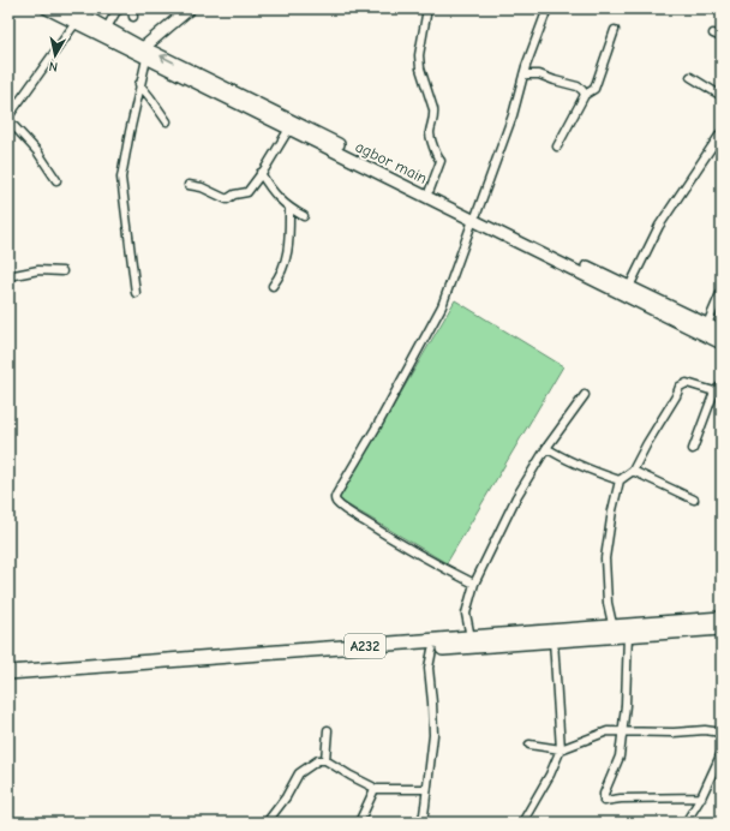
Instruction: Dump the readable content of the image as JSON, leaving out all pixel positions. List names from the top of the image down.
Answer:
{
  "streets": {
    "highway": ["A232"],
    "main road": ["agbor main"]
  },
  "north": "bottom"
}
